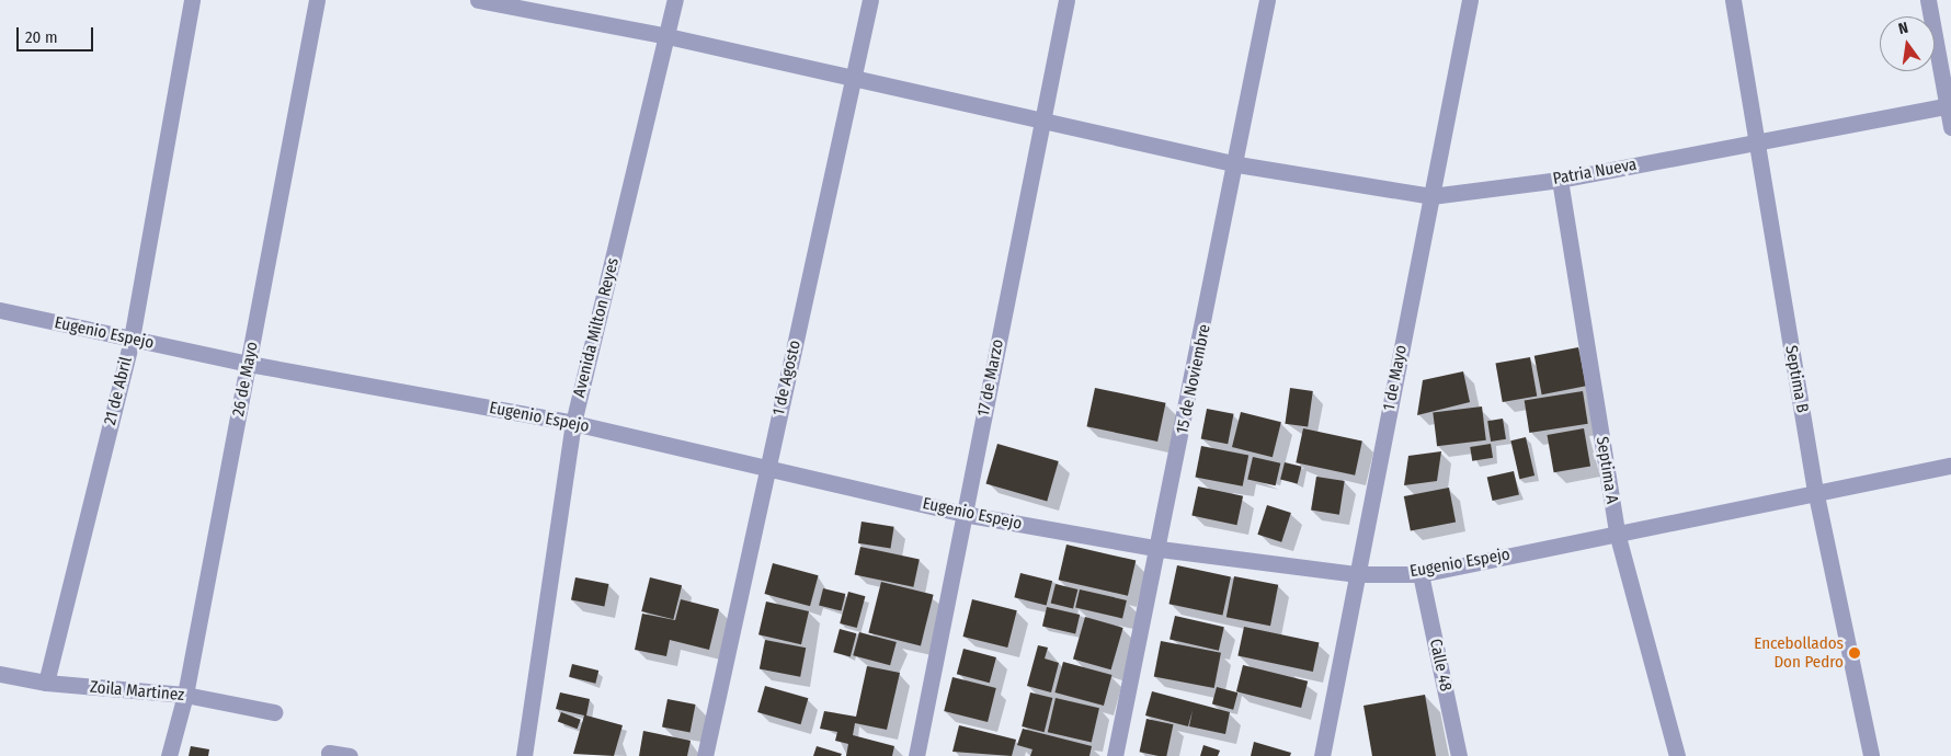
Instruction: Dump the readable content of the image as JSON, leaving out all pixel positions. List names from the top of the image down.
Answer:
{
  "streets": {
    "street": [
      "Patria Nueva",
      "Avenida Milton Reyes",
      "Eugenio Espejo",
      "1 de Agosto",
      "17 de Marzo",
      "1 de Mayo",
      "26 de Mayo",
      "15 de Noviembre",
      "Septima B",
      "21 de Abril",
      "Septima A",
      "Calle 48",
      "Zoila Martinez"
    ]
  },
  "crossings": [
    ["Patria Nueva", "Avenida Milton Reyes"],
    ["Patria Nueva", "1 de Agosto"],
    ["Patria Nueva", "17 de Marzo"],
    ["Patria Nueva", "1 de Mayo"],
    ["Patria Nueva", "15 de Noviembre"],
    ["Patria Nueva", "Septima B"],
    ["Patria Nueva", "Septima A"],
    ["Avenida Milton Reyes", "Eugenio Espejo"],
    ["Eugenio Espejo", "1 de Agosto"],
    ["Eugenio Espejo", "17 de Marzo"],
    ["Eugenio Espejo", "1 de Mayo"],
    ["Eugenio Espejo", "26 de Mayo"],
    ["Eugenio Espejo", "15 de Noviembre"],
    ["Eugenio Espejo", "Septima B"],
    ["Eugenio Espejo", "21 de Abril"],
    ["Eugenio Espejo", "Septima A"],
    ["Eugenio Espejo", "Calle 48"],
    ["26 de Mayo", "Zoila Martinez"],
    ["21 de Abril", "Zoila Martinez"]
  ],
  "places": ["Encebollados Don Pedro"],
  "scale_bar": "20 m",
  "north": "top"
}
